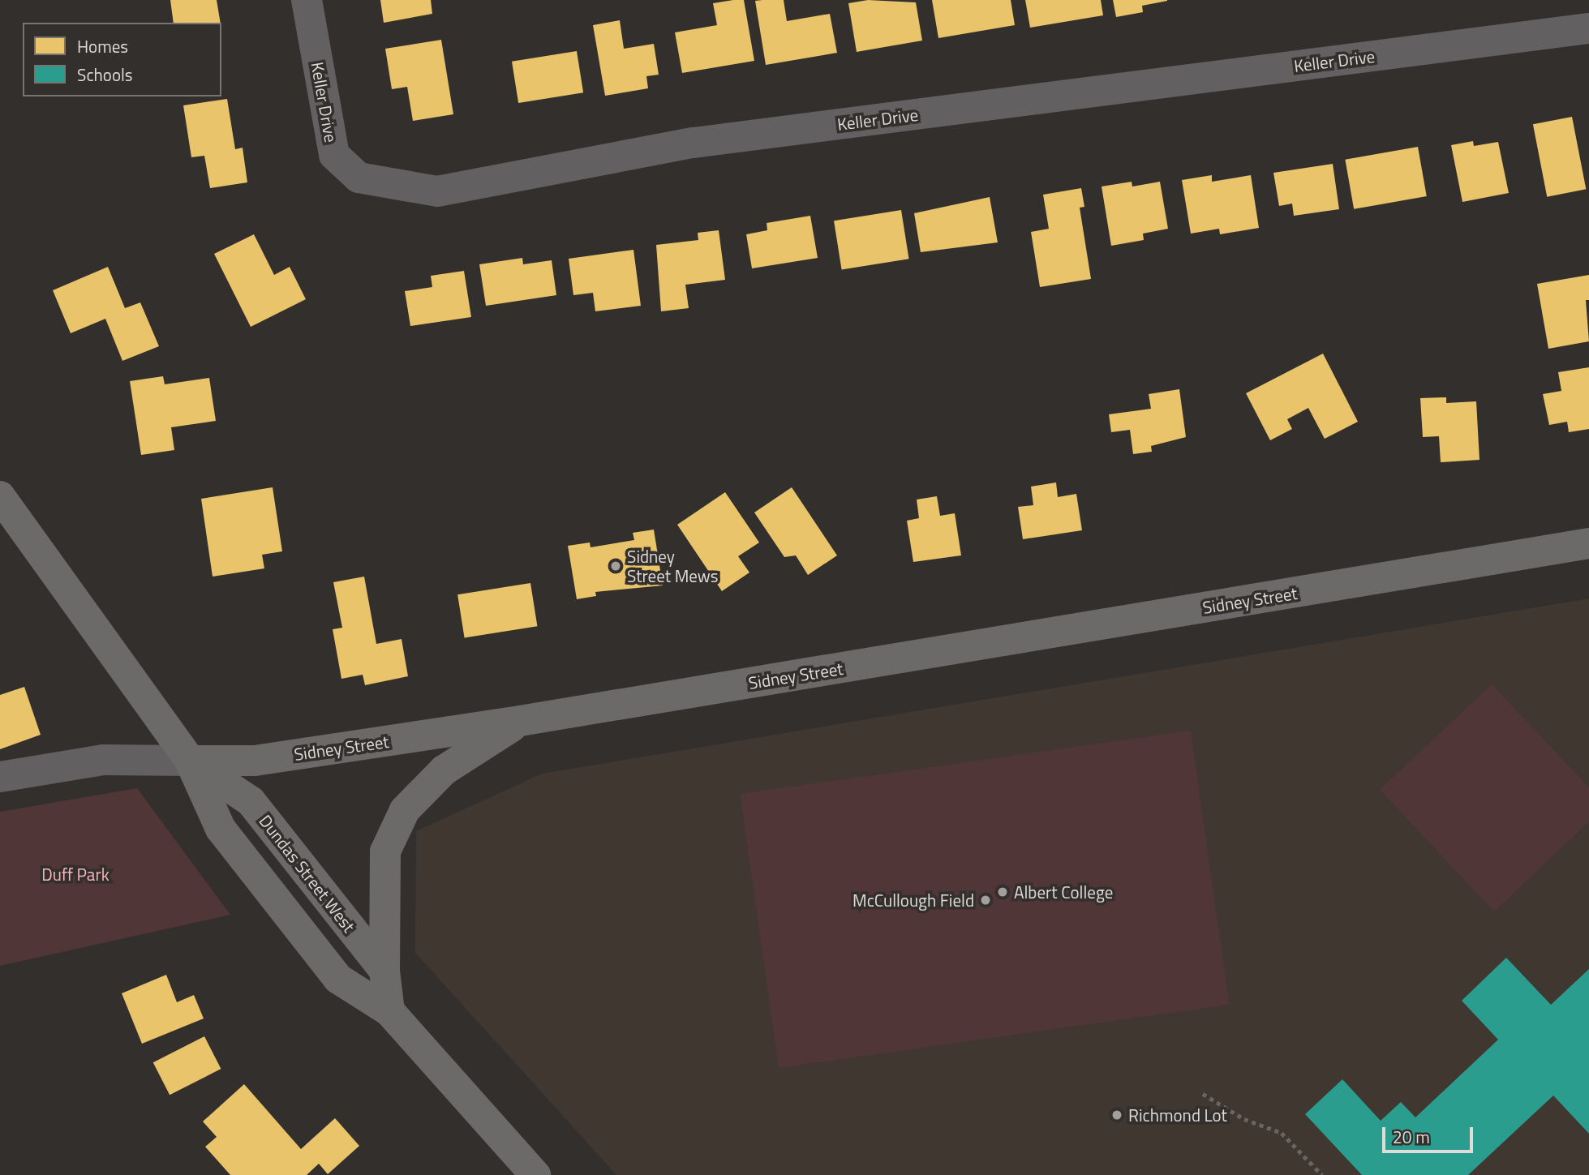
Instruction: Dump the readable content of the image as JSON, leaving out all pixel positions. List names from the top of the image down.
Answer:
{
  "streets": {
    "main road": ["Sidney Street", "Dundas Street West"],
    "street": ["Keller Drive"]
  },
  "crossings": [
    ["Sidney Street", "Dundas Street West"]
  ],
  "parks": ["Duff Park"],
  "places": [
    "Sidney Street Mews",
    "Albert College",
    "McCullough Field",
    "Richmond Lot"
  ],
  "legend": ["Homes", "Schools"],
  "scale_bar": "20 m"
}
